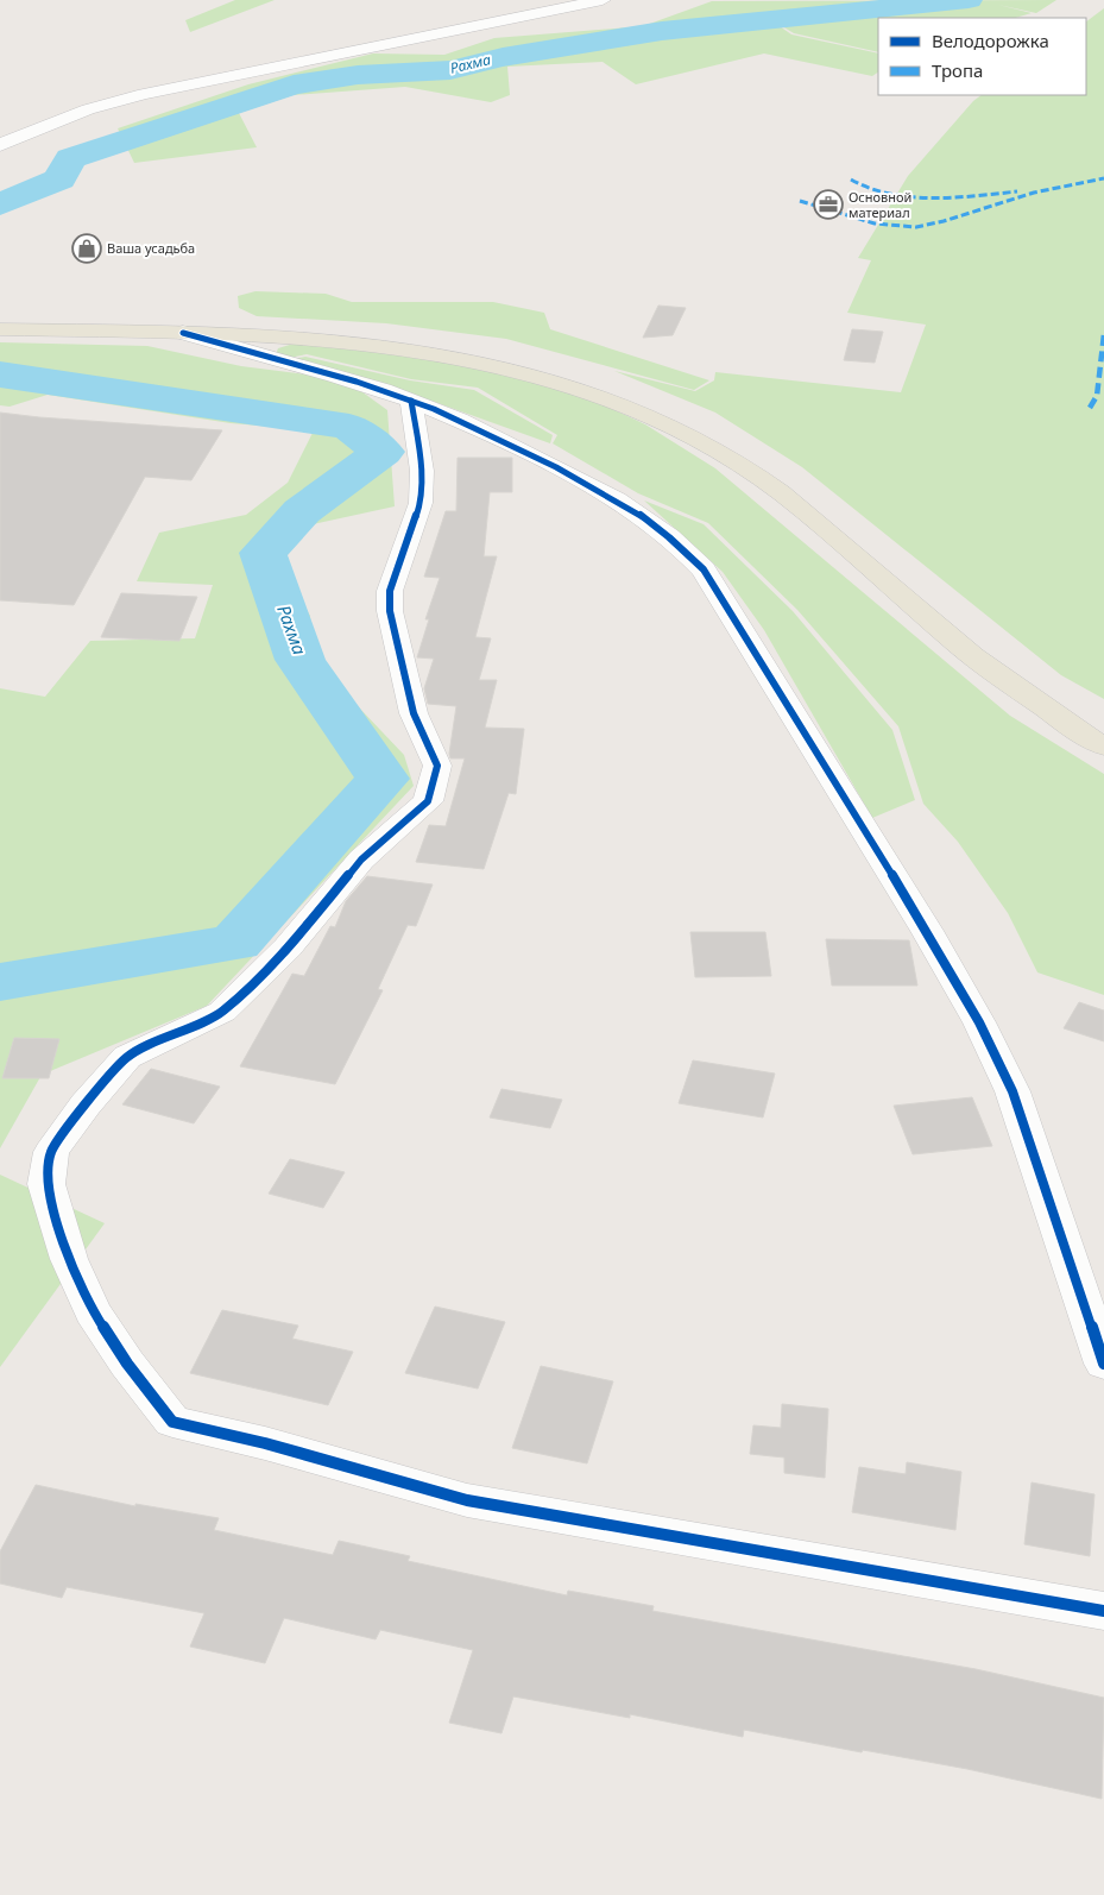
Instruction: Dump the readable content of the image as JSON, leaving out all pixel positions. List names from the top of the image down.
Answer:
{
  "water": ["Рахма"],
  "places": {
    "office": ["Основной материал"],
    "shop": ["Ваша усадьба"]
  },
  "legend": ["Велодорожка", "Тропа"]
}
